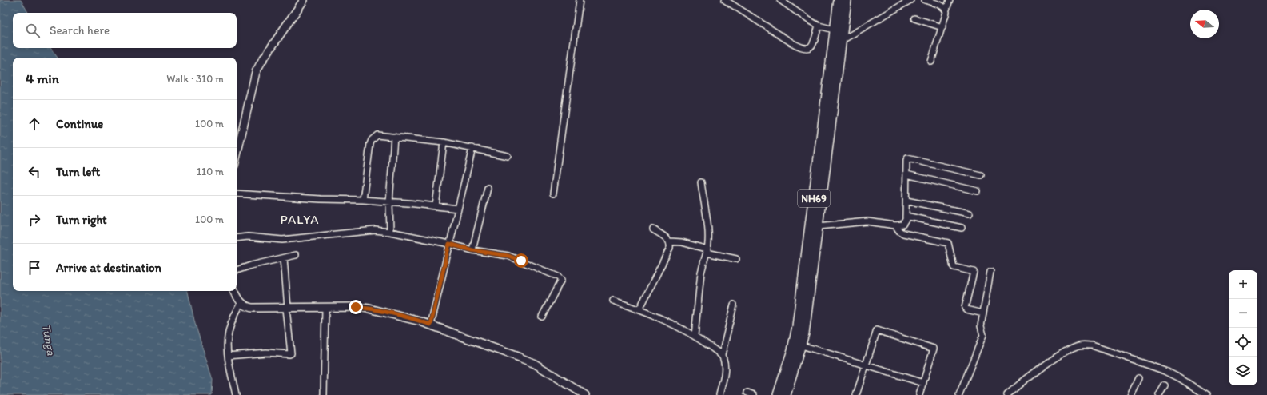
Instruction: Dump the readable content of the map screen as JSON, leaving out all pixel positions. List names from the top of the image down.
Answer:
{
  "streets": {
    "highway": ["NH69"]
  },
  "districts": ["PALYA"],
  "water": ["Tunga"],
  "north": "left",
  "page": {
    "search": "Search here",
    "heading": ["4 min", "Walk · 310 m"],
    "list": [
      ["Continue", "100 m"],
      ["Turn left", "110 m"],
      ["Turn right", "100 m"],
      "Arrive at destination"
    ],
    "map_buttons": ["+", "−"]
  }
}
